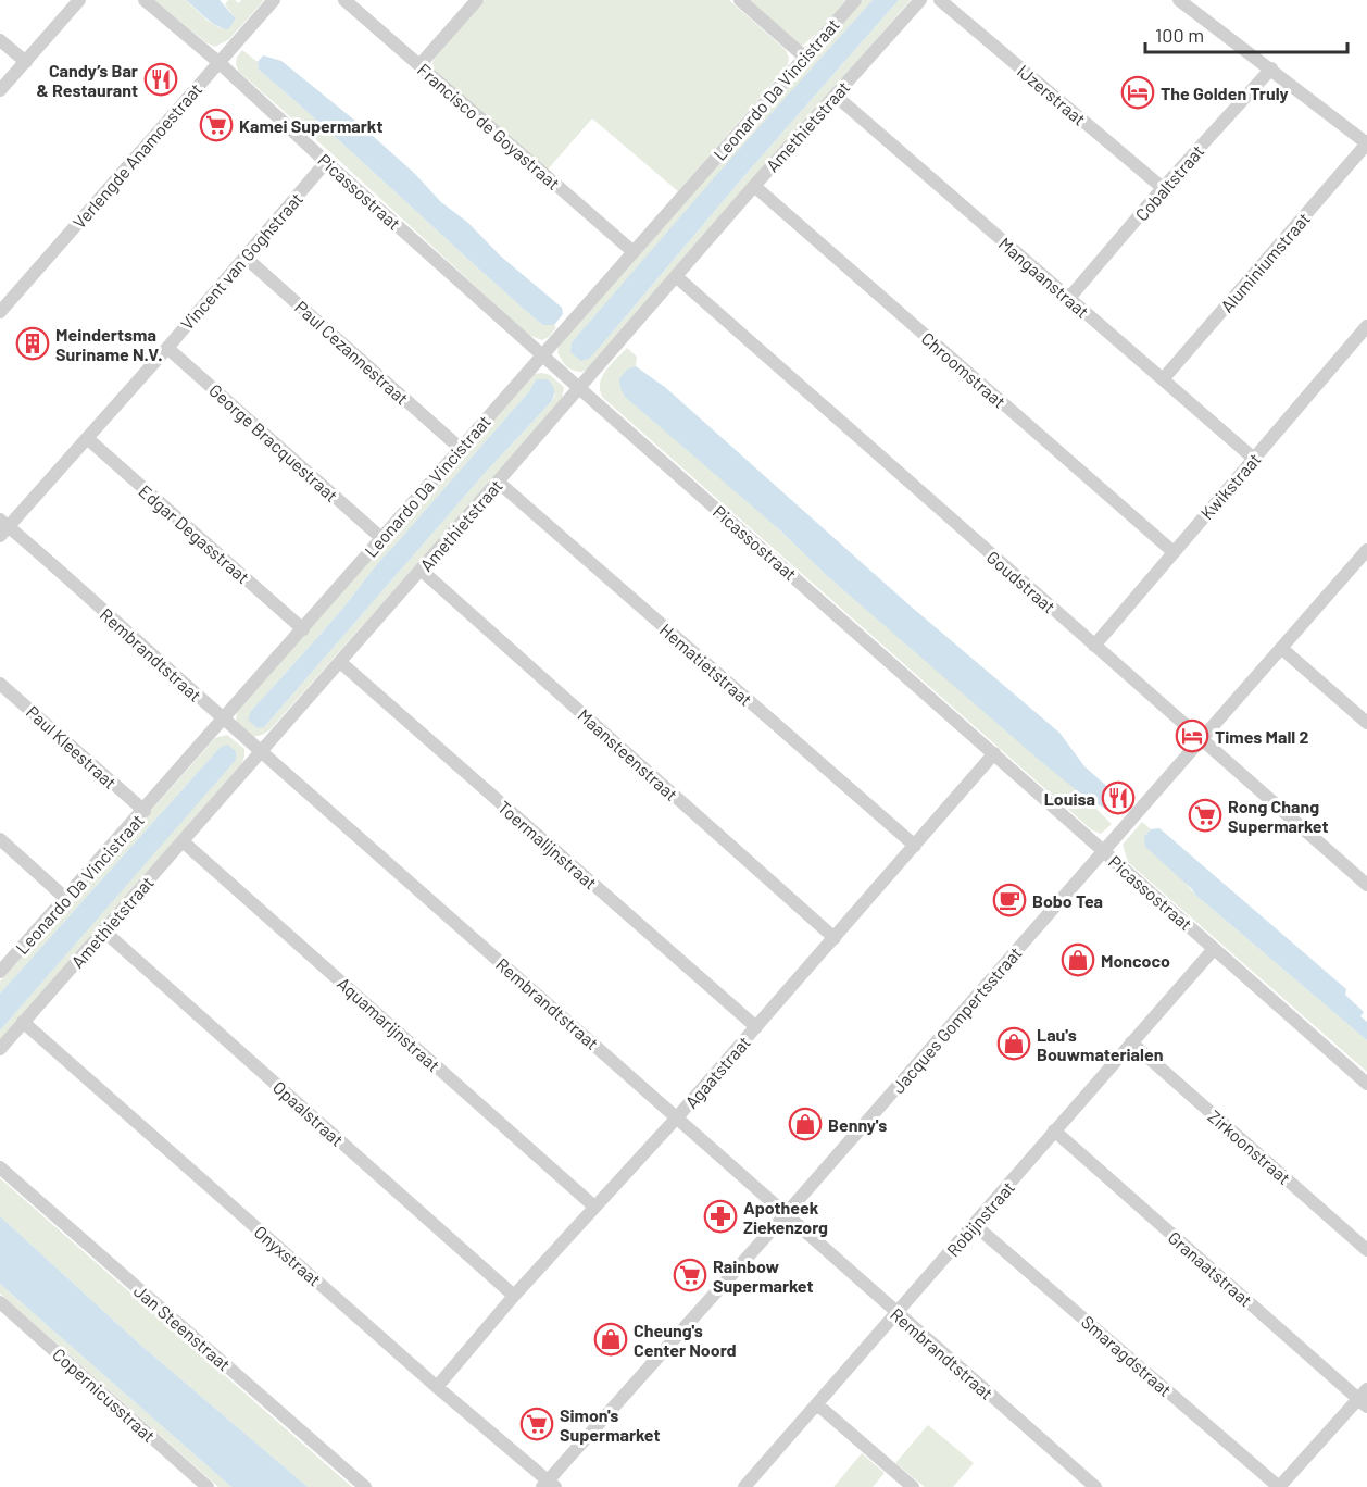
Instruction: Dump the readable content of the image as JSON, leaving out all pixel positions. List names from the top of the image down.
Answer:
{
  "streets": {
    "street": [
      "Leonardo Da Vincistraat",
      "IJzerstraat",
      "Francisco de Goyastraat",
      "Amethietstraat",
      "Verlengde Anamoestraat",
      "Cobaltstraat",
      "Picassostraat",
      "Vincent van Goghstraat",
      "Aluminiumstraat",
      "Mangaanstraat",
      "Paul Cezannestraat",
      "Chroomstraat",
      "George Bracquestraat",
      "Kwikstraat",
      "Edgar Degasstraat",
      "Goudstraat",
      "Rembrandtstraat",
      "Hematietstraat",
      "Paul Kleestraat",
      "Maansteenstraat",
      "Toermalijnstraat",
      "Jacques Gompertsstraat",
      "Aquamarijnstraat",
      "Agaatstraat",
      "Opaalstraat",
      "Zirkoonstraat",
      "Robijnstraat",
      "Onyxstraat",
      "Granaatstraat",
      "Jan Steenstraat",
      "Smaragdstraat",
      "Copernicusstraat"
    ]
  },
  "crossings": [
    ["Leonardo Da Vincistraat", "Francisco de Goyastraat"],
    ["Leonardo Da Vincistraat", "Picassostraat"],
    ["Leonardo Da Vincistraat", "Paul Cezannestraat"],
    ["Leonardo Da Vincistraat", "George Bracquestraat"],
    ["Leonardo Da Vincistraat", "Edgar Degasstraat"],
    ["Leonardo Da Vincistraat", "Rembrandtstraat"],
    ["Leonardo Da Vincistraat", "Paul Kleestraat"],
    ["IJzerstraat", "Cobaltstraat"],
    ["Amethietstraat", "Picassostraat"],
    ["Amethietstraat", "Mangaanstraat"],
    ["Amethietstraat", "Chroomstraat"],
    ["Amethietstraat", "Goudstraat"],
    ["Amethietstraat", "Rembrandtstraat"],
    ["Amethietstraat", "Hematietstraat"],
    ["Amethietstraat", "Maansteenstraat"],
    ["Amethietstraat", "Toermalijnstraat"],
    ["Amethietstraat", "Aquamarijnstraat"],
    ["Amethietstraat", "Opaalstraat"],
    ["Amethietstraat", "Onyxstraat"],
    ["Verlengde Anamoestraat", "Picassostraat"],
    ["Cobaltstraat", "Mangaanstraat"],
    ["Picassostraat", "Vincent van Goghstraat"],
    ["Picassostraat", "Jacques Gompertsstraat"],
    ["Picassostraat", "Agaatstraat"],
    ["Picassostraat", "Robijnstraat"],
    ["Vincent van Goghstraat", "Paul Cezannestraat"],
    ["Vincent van Goghstraat", "George Bracquestraat"],
    ["Vincent van Goghstraat", "Edgar Degasstraat"],
    ["Vincent van Goghstraat", "Rembrandtstraat"],
    ["Aluminiumstraat", "Mangaanstraat"],
    ["Mangaanstraat", "Kwikstraat"],
    ["Chroomstraat", "Kwikstraat"],
    ["Kwikstraat", "Goudstraat"],
    ["Goudstraat", "Jacques Gompertsstraat"],
    ["Rembrandtstraat", "Jacques Gompertsstraat"],
    ["Rembrandtstraat", "Agaatstraat"],
    ["Rembrandtstraat", "Robijnstraat"],
    ["Hematietstraat", "Agaatstraat"],
    ["Maansteenstraat", "Agaatstraat"],
    ["Toermalijnstraat", "Agaatstraat"],
    ["Jacques Gompertsstraat", "Onyxstraat"],
    ["Aquamarijnstraat", "Agaatstraat"],
    ["Agaatstraat", "Opaalstraat"],
    ["Agaatstraat", "Onyxstraat"],
    ["Zirkoonstraat", "Robijnstraat"],
    ["Robijnstraat", "Granaatstraat"],
    ["Robijnstraat", "Smaragdstraat"]
  ],
  "places": {
    "restaurant": ["Candy’s Bar & Restaurant", "Louisa"],
    "hotel": ["The Golden Truly", "Times Mall 2"],
    "supermarket": [
      "Kamei Supermarkt",
      "Rong Chang Supermarket",
      "Rainbow Supermarket",
      "Simon's Supermarket"
    ],
    "building": ["Meindertsma Suriname N.V."],
    "cafe": ["Bobo Tea"],
    "shop": [
      "Moncoco",
      "Lau's Bouwmaterialen",
      "Benny's",
      "Cheung's Center Noord"
    ],
    "pharmacy": ["Apotheek Ziekenzorg"]
  },
  "scale_bar": "100 m"
}
